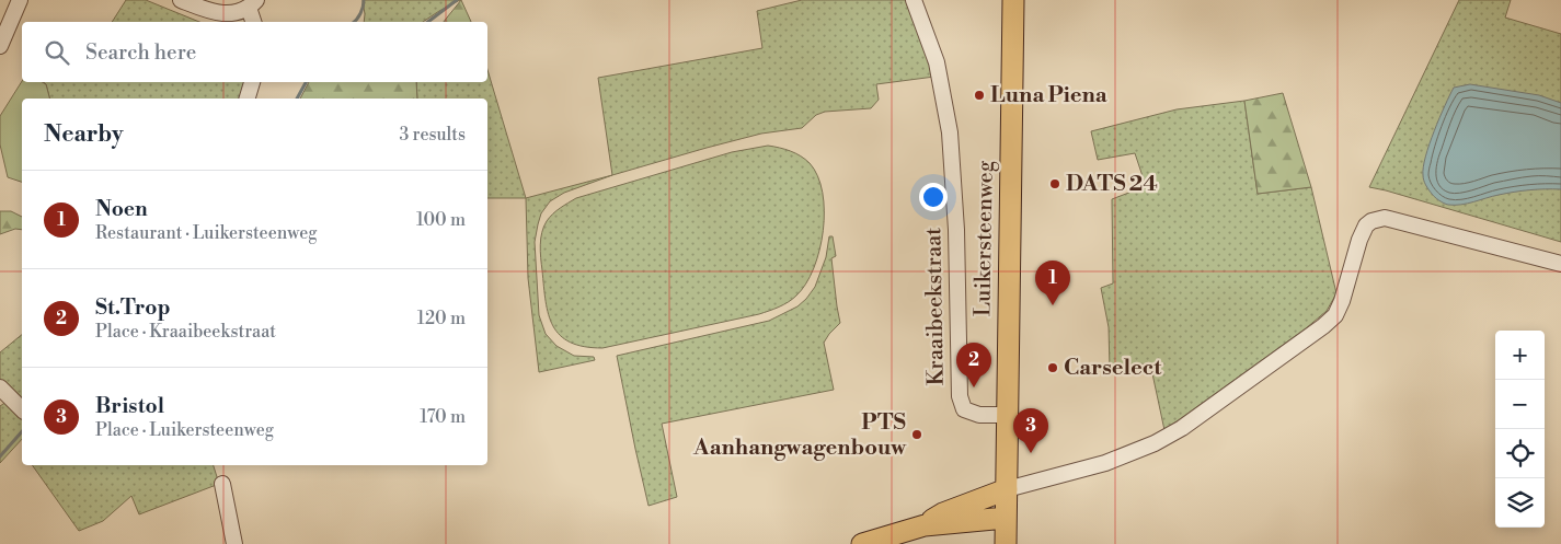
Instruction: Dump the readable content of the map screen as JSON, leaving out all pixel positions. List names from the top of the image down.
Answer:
{
  "streets": {
    "main road": ["Luikersteenweg"],
    "street": ["Kraaibeekstraat"]
  },
  "crossings": [
    ["Luikersteenweg", "Kraaibeekstraat"]
  ],
  "places": [
    "Luna Piena",
    "DATS 24",
    "Carselect",
    "PTS Aanhangwagenbouw"
  ],
  "page": {
    "search": "Search here",
    "heading": ["Nearby", "3 results"],
    "list": [
      {
        "mark": "1",
        "name": "Noen",
        "note": "Restaurant · Luikersteenweg",
        "value": "100 m"
      },
      {
        "mark": "2",
        "name": "St.Trop",
        "note": "Place · Kraaibeekstraat",
        "value": "120 m"
      },
      {
        "mark": "3",
        "name": "Bristol",
        "note": "Place · Luikersteenweg",
        "value": "170 m"
      }
    ],
    "pins": ["1", "2", "3"],
    "map_buttons": ["+", "−"]
  }
}
